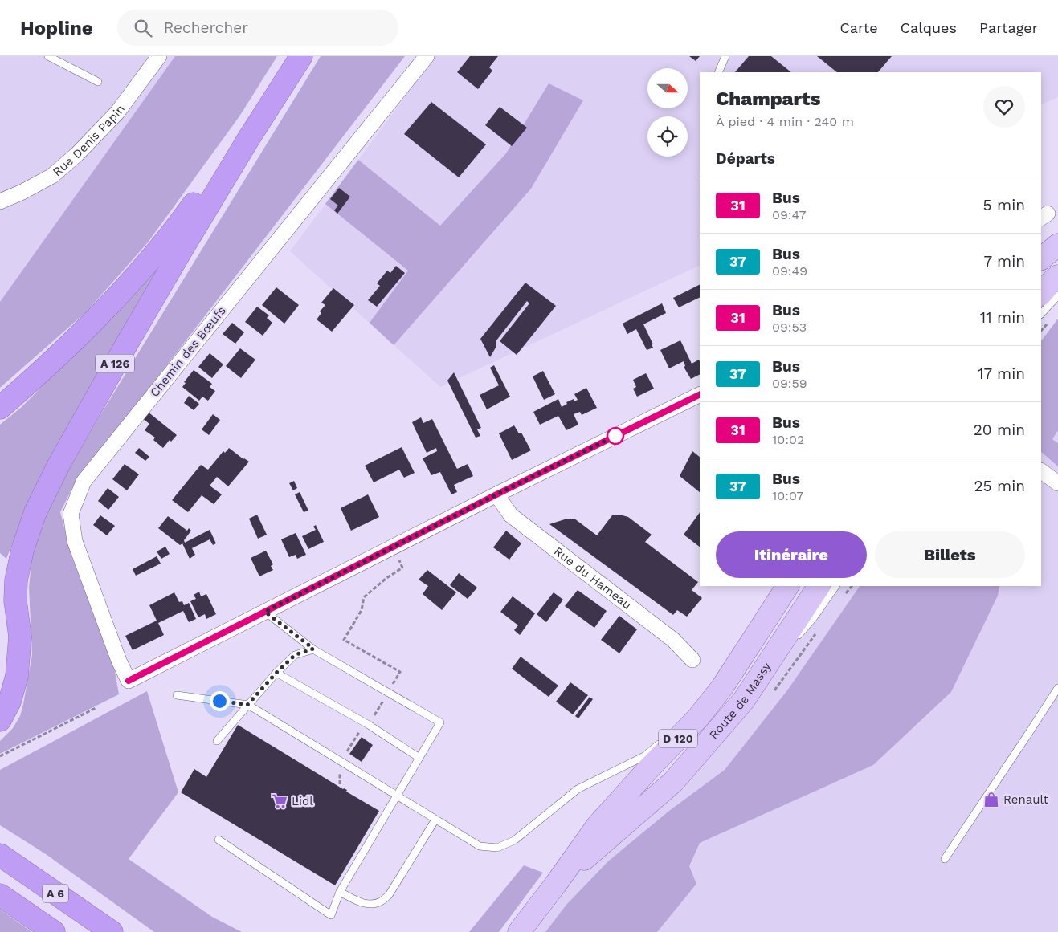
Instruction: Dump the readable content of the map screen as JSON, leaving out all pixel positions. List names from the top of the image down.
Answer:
{
  "streets": {
    "highway": ["A 126", "A 6"],
    "main road": ["Route de Massy", "D 120"],
    "street": ["Rue Denis Papin", "Chemin des Bœufs", "Rue du Hameau"]
  },
  "places": {
    "shop": ["Renault"],
    "supermarket": ["Lidl"]
  },
  "lines": ["bus line 31"],
  "north": "right",
  "page": {
    "header": "Hopline",
    "search": "Rechercher",
    "nav": ["Carte", "Calques", "Partager"],
    "heading": [
      ["Champarts", "À pied · 4 min · 240 m"],
      "Départs"
    ],
    "list": [
      {
        "mark": "31",
        "name": "Bus",
        "note": "09:47",
        "value": "5 min"
      },
      {
        "mark": "37",
        "name": "Bus",
        "note": "09:49",
        "value": "7 min"
      },
      {
        "mark": "31",
        "name": "Bus",
        "note": "09:53",
        "value": "11 min"
      },
      {
        "mark": "37",
        "name": "Bus",
        "note": "09:59",
        "value": "17 min"
      },
      {
        "mark": "31",
        "name": "Bus",
        "note": "10:02",
        "value": "20 min"
      },
      {
        "mark": "37",
        "name": "Bus",
        "note": "10:07",
        "value": "25 min"
      }
    ],
    "buttons": ["Itinéraire", "Billets"]
  }
}
